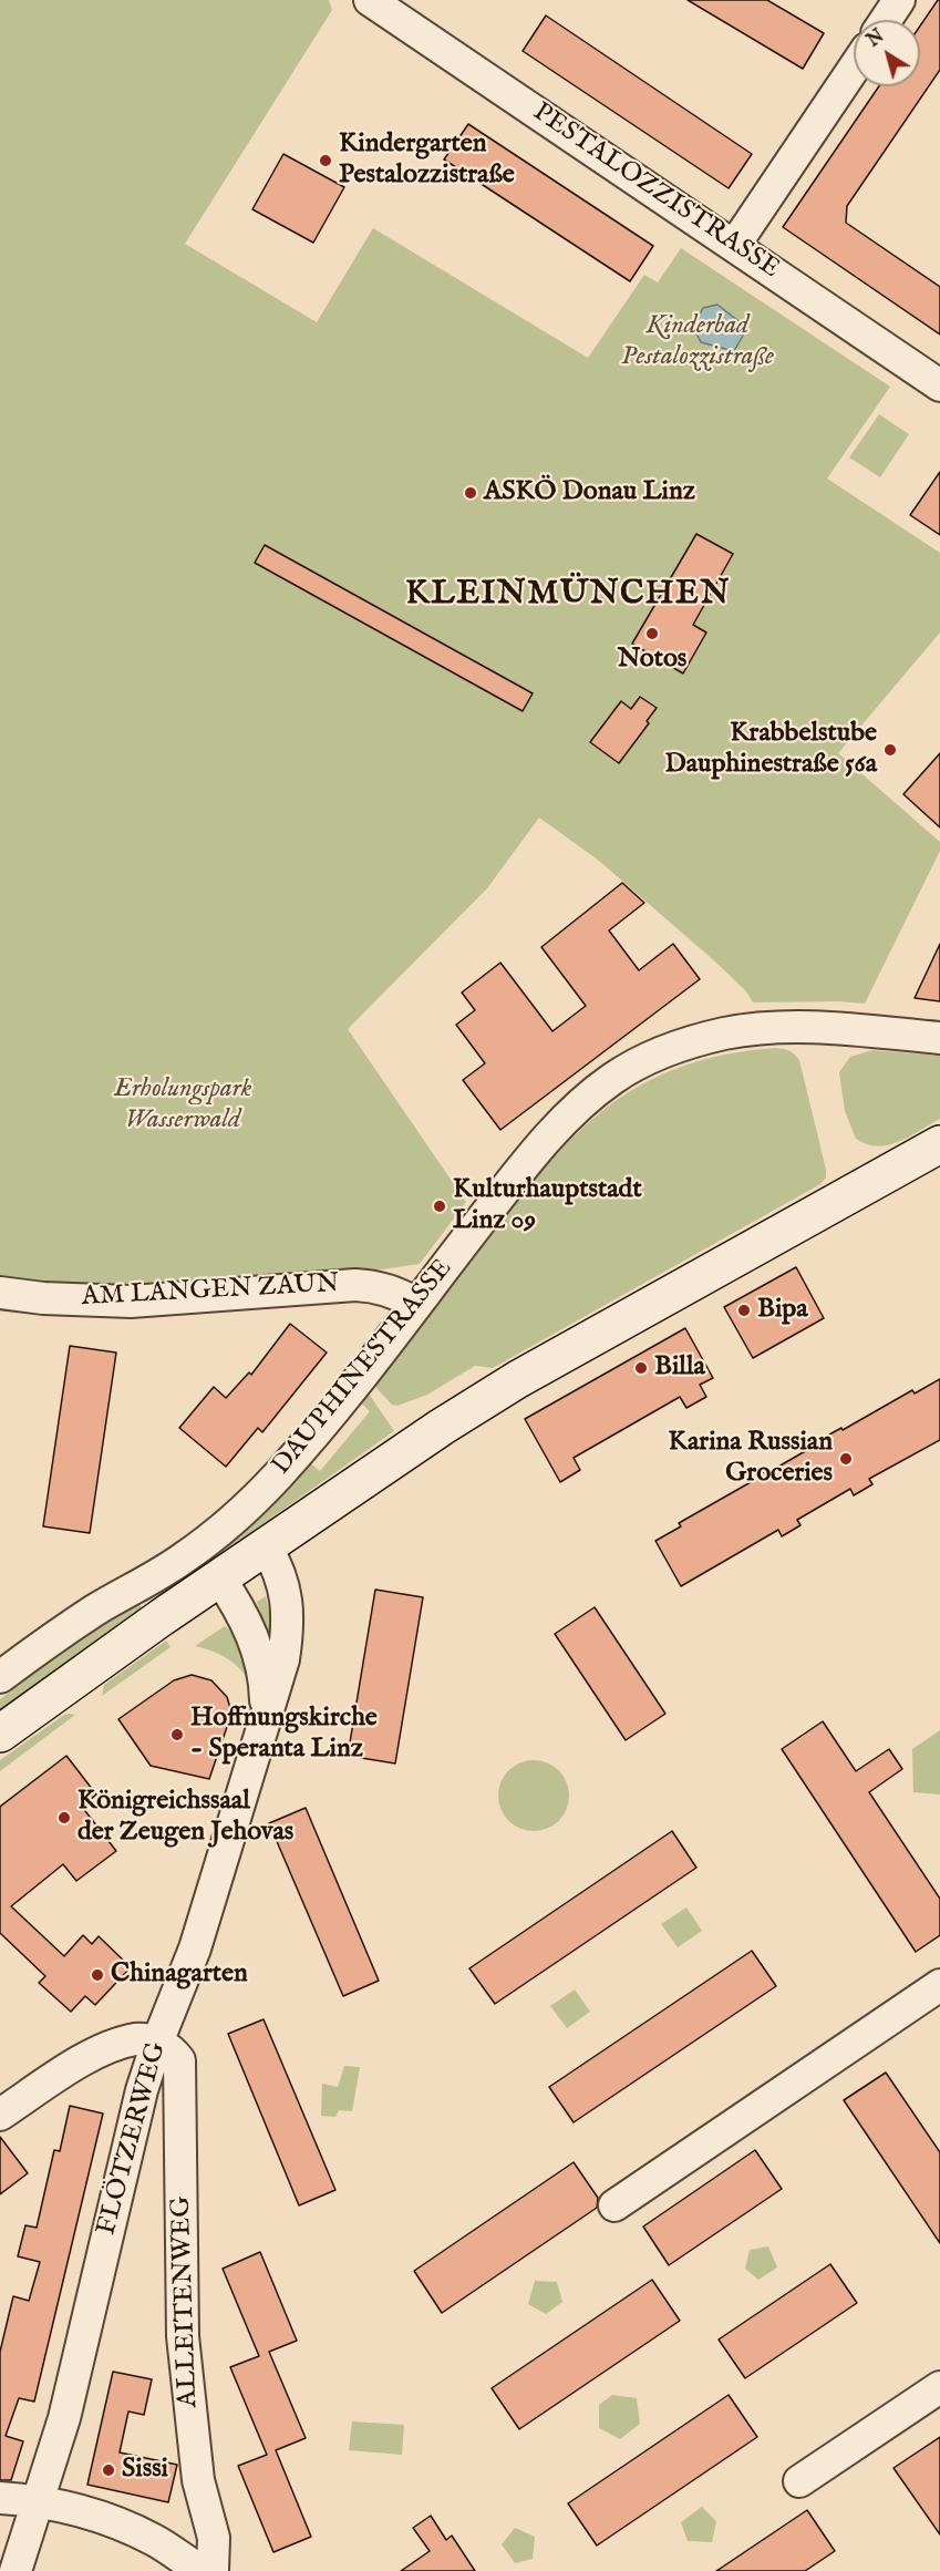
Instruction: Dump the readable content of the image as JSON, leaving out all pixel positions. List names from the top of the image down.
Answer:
{
  "streets": {
    "main road": ["DAUPHINESTRASSE"],
    "street": [
      "PESTALOZZISTRASSE",
      "AM LANGEN ZAUN",
      "FLÖTZERWEG",
      "ALLEITENWEG"
    ]
  },
  "crossings": [
    ["AM LANGEN ZAUN", "DAUPHINESTRASSE"],
    ["DAUPHINESTRASSE", "FLÖTZERWEG"],
    ["FLÖTZERWEG", "ALLEITENWEG"]
  ],
  "districts": ["KLEINMÜNCHEN"],
  "parks": ["Kinderbad Pestalozzistraße", "Erholungspark Wasserwald"],
  "places": [
    "Kindergarten Pestalozzistraße",
    "ASKÖ Donau Linz",
    "Notos",
    "Krabbelstube Dauphinestraße 56a",
    "Kulturhauptstadt Linz 09",
    "Bipa",
    "Billa",
    "Karina Russian Groceries",
    "Hoffnungskirche - Speranta Linz",
    "Königreichssaal der Zeugen Jehovas",
    "Chinagarten",
    "Sissi"
  ],
  "north": "top left"
}
